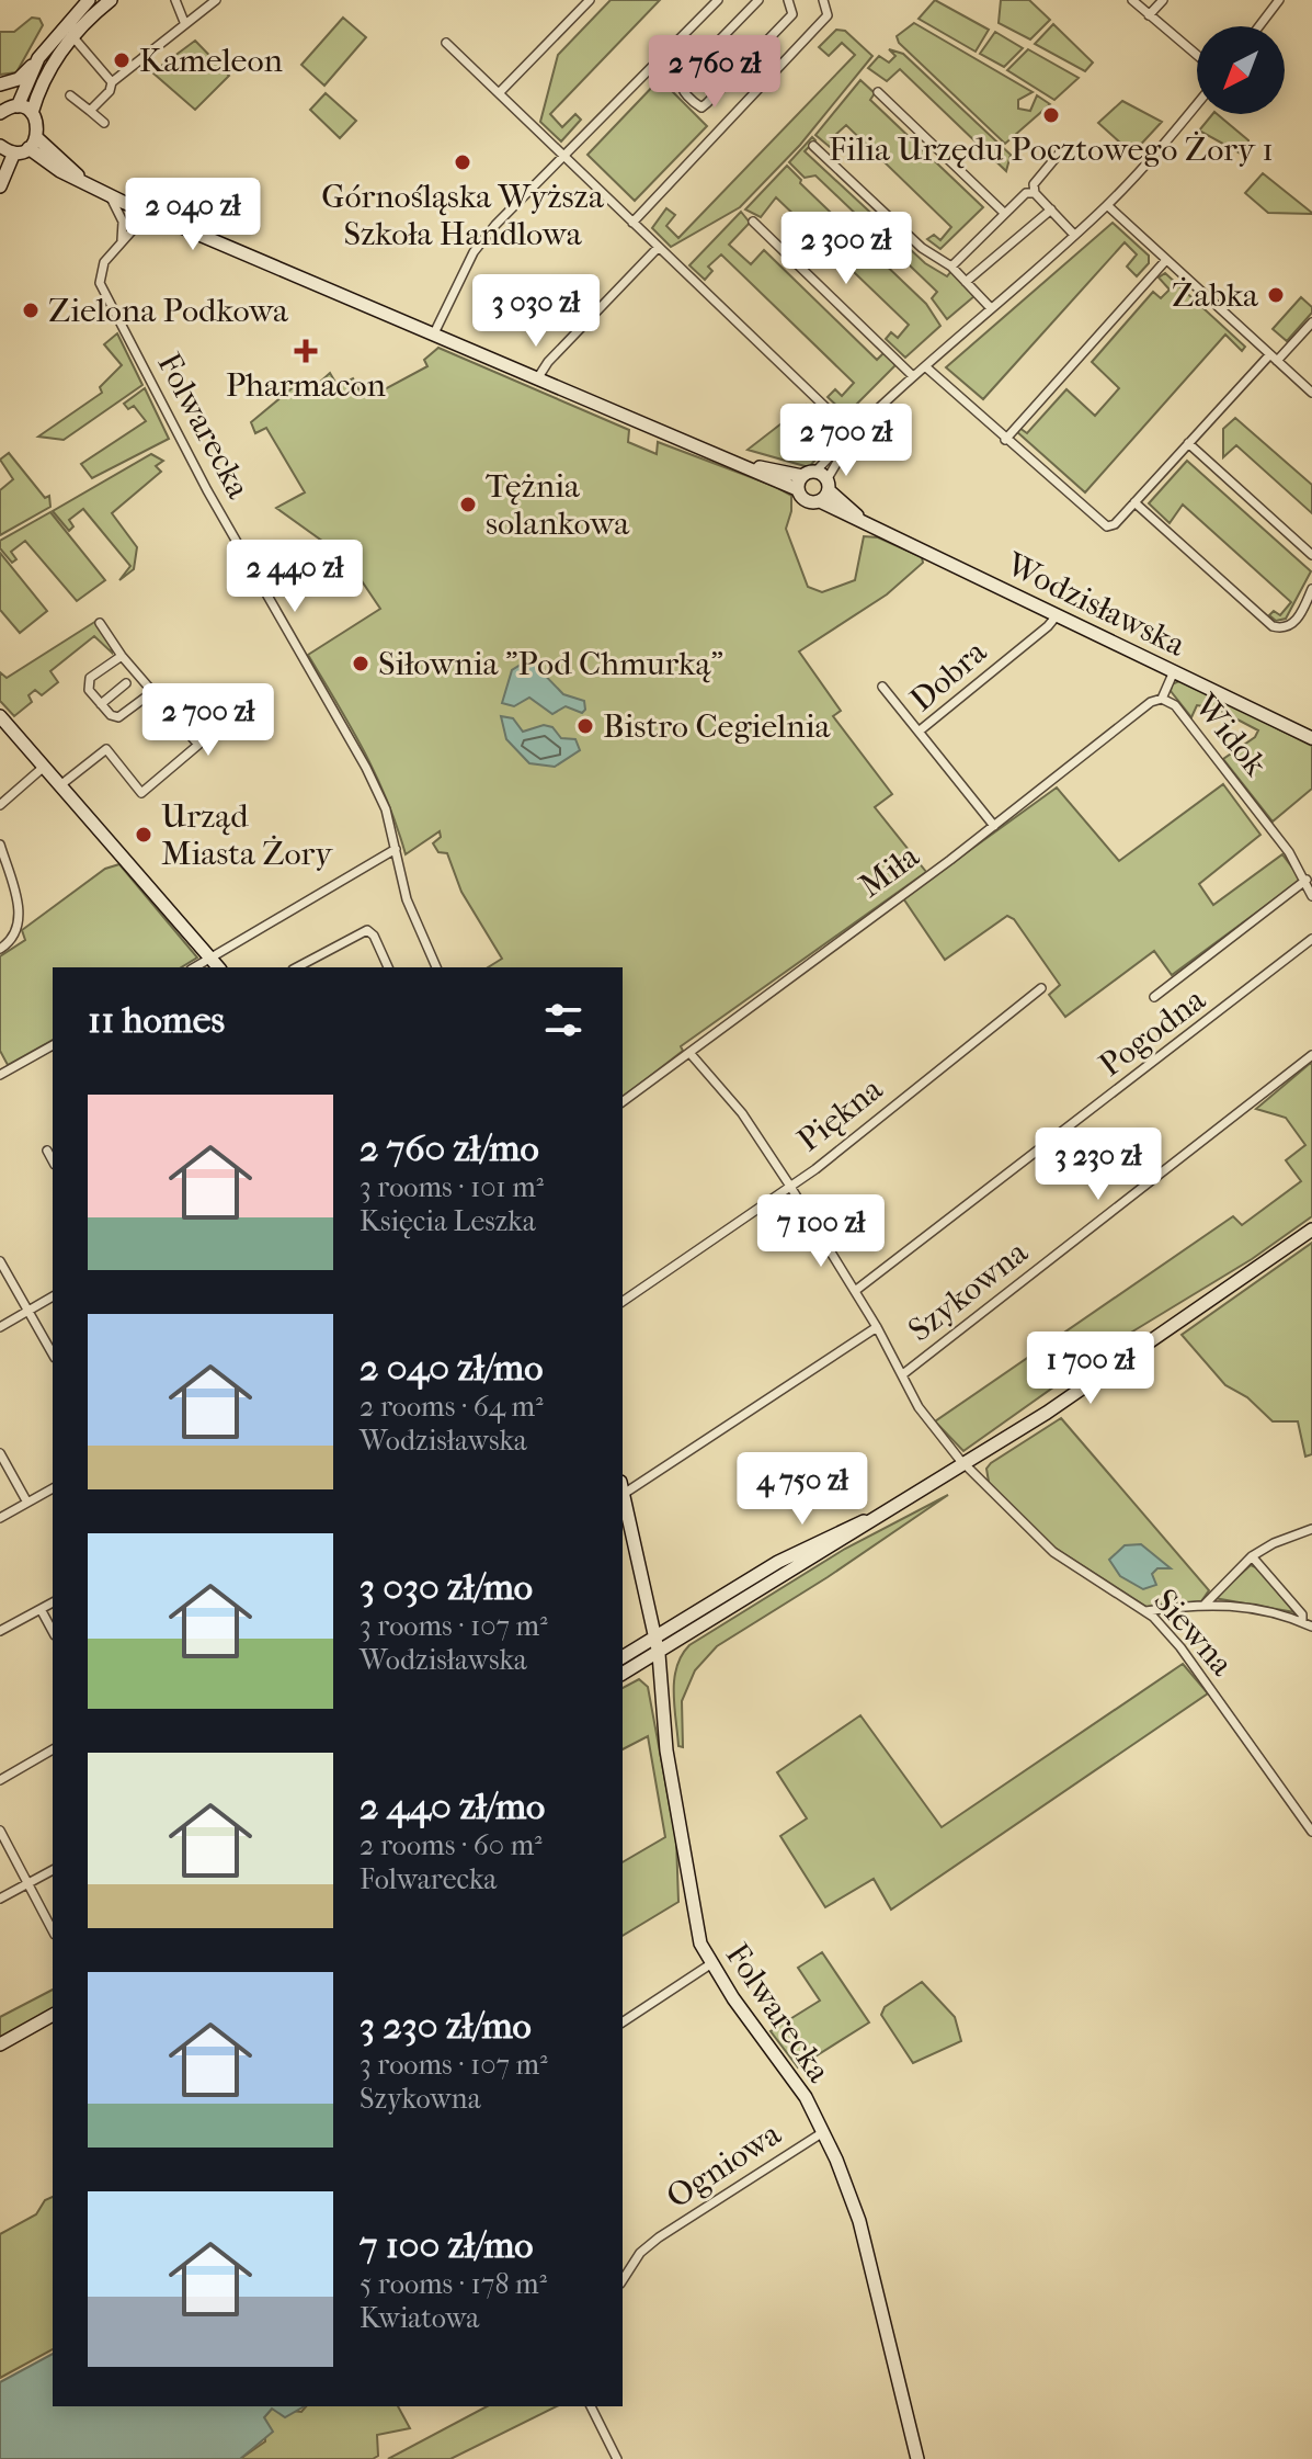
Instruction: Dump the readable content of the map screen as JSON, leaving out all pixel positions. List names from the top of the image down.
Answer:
{
  "streets": {
    "street": [
      "Folwarecka",
      "Wodzisławska",
      "Dobra",
      "Widok",
      "Miła",
      "Pogodna",
      "Piękna",
      "Szykowna",
      "Siewna",
      "Ogniowa"
    ]
  },
  "crossings": [
    ["Folwarecka", "Ogniowa"],
    ["Wodzisławska", "Dobra"],
    ["Dobra", "Miła"],
    ["Widok", "Miła"],
    ["Miła", "Siewna"],
    ["Pogodna", "Siewna"],
    ["Piękna", "Siewna"],
    ["Szykowna", "Siewna"]
  ],
  "places": {
    "other": [
      "Kameleon",
      "Filia Urzędu Pocztowego Żory 1",
      "Górnośląska Wyższa Szkoła Handlowa",
      "Żabka",
      "Zielona Podkowa",
      "Tężnia solankowa",
      "Siłownia \"Pod Chmurką\"",
      "Bistro Cegielnia",
      "Urząd Miasta Żory"
    ],
    "health": ["Pharmacon"]
  },
  "north": "bottom left",
  "page": {
    "price": [
      "2 760 zł",
      "2 040 zł",
      "2 300 zł",
      "3 030 zł",
      "2 700 zł",
      "2 440 zł",
      "2 700 zł",
      "3 230 zł",
      "7 100 zł",
      "1 700 zł",
      "4 750 zł"
    ],
    "heading": "11 homes",
    "list": [
      {
        "name": "2 760 zł/mo",
        "note": "3 rooms · 101 m² · Księcia Leszka"
      },
      {
        "name": "2 040 zł/mo",
        "note": "2 rooms · 64 m² · Wodzisławska"
      },
      {
        "name": "3 030 zł/mo",
        "note": "3 rooms · 107 m² · Wodzisławska"
      },
      {
        "name": "2 440 zł/mo",
        "note": "2 rooms · 60 m² · Folwarecka"
      },
      {
        "name": "3 230 zł/mo",
        "note": "3 rooms · 107 m² · Szykowna"
      },
      {
        "name": "7 100 zł/mo",
        "note": "5 rooms · 178 m² · Kwiatowa"
      }
    ]
  }
}
